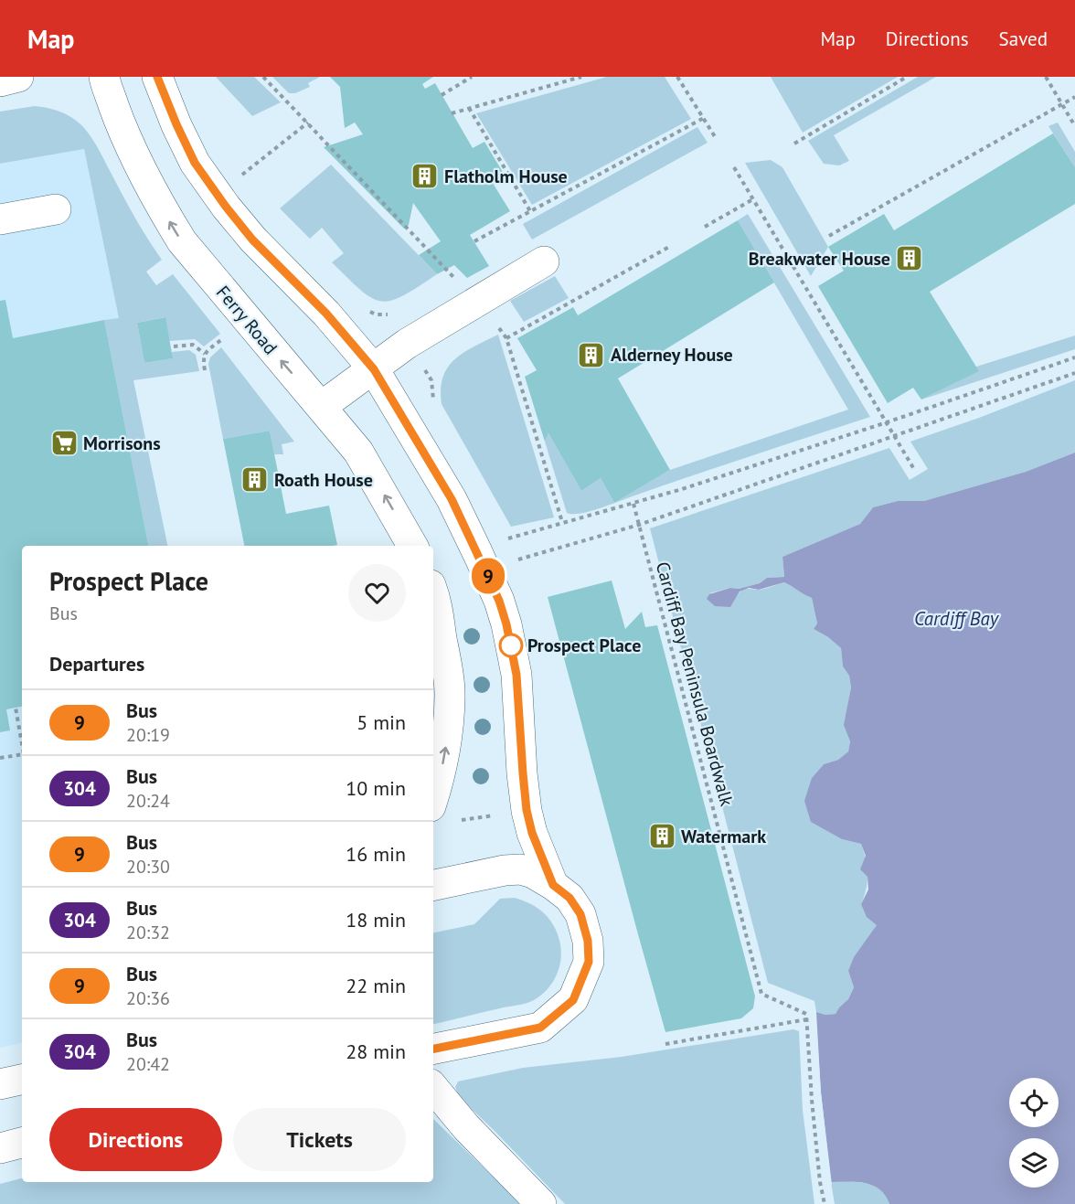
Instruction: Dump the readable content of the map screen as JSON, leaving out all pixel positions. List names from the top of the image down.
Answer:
{
  "streets": {
    "street": ["Ferry Road"],
    "path": ["Cardiff Bay Peninsula Boardwalk"]
  },
  "water": ["Cardiff Bay"],
  "places": {
    "building": [
      "Flatholm House",
      "Breakwater House",
      "Alderney House",
      "Roath House",
      "Watermark"
    ],
    "supermarket": ["Morrisons"],
    "other": ["Prospect Place"]
  },
  "lines": ["bus line 9"],
  "page": {
    "header": "Map",
    "nav": ["Map", "Directions", "Saved"],
    "on_map": "9",
    "heading": [
      ["Prospect Place", "Bus"],
      "Departures"
    ],
    "list": [
      {
        "mark": "9",
        "name": "Bus",
        "note": "20:19",
        "value": "5 min"
      },
      {
        "mark": "304",
        "name": "Bus",
        "note": "20:24",
        "value": "10 min"
      },
      {
        "mark": "9",
        "name": "Bus",
        "note": "20:30",
        "value": "16 min"
      },
      {
        "mark": "304",
        "name": "Bus",
        "note": "20:32",
        "value": "18 min"
      },
      {
        "mark": "9",
        "name": "Bus",
        "note": "20:36",
        "value": "22 min"
      },
      {
        "mark": "304",
        "name": "Bus",
        "note": "20:42",
        "value": "28 min"
      }
    ],
    "buttons": ["Directions", "Tickets"]
  }
}
